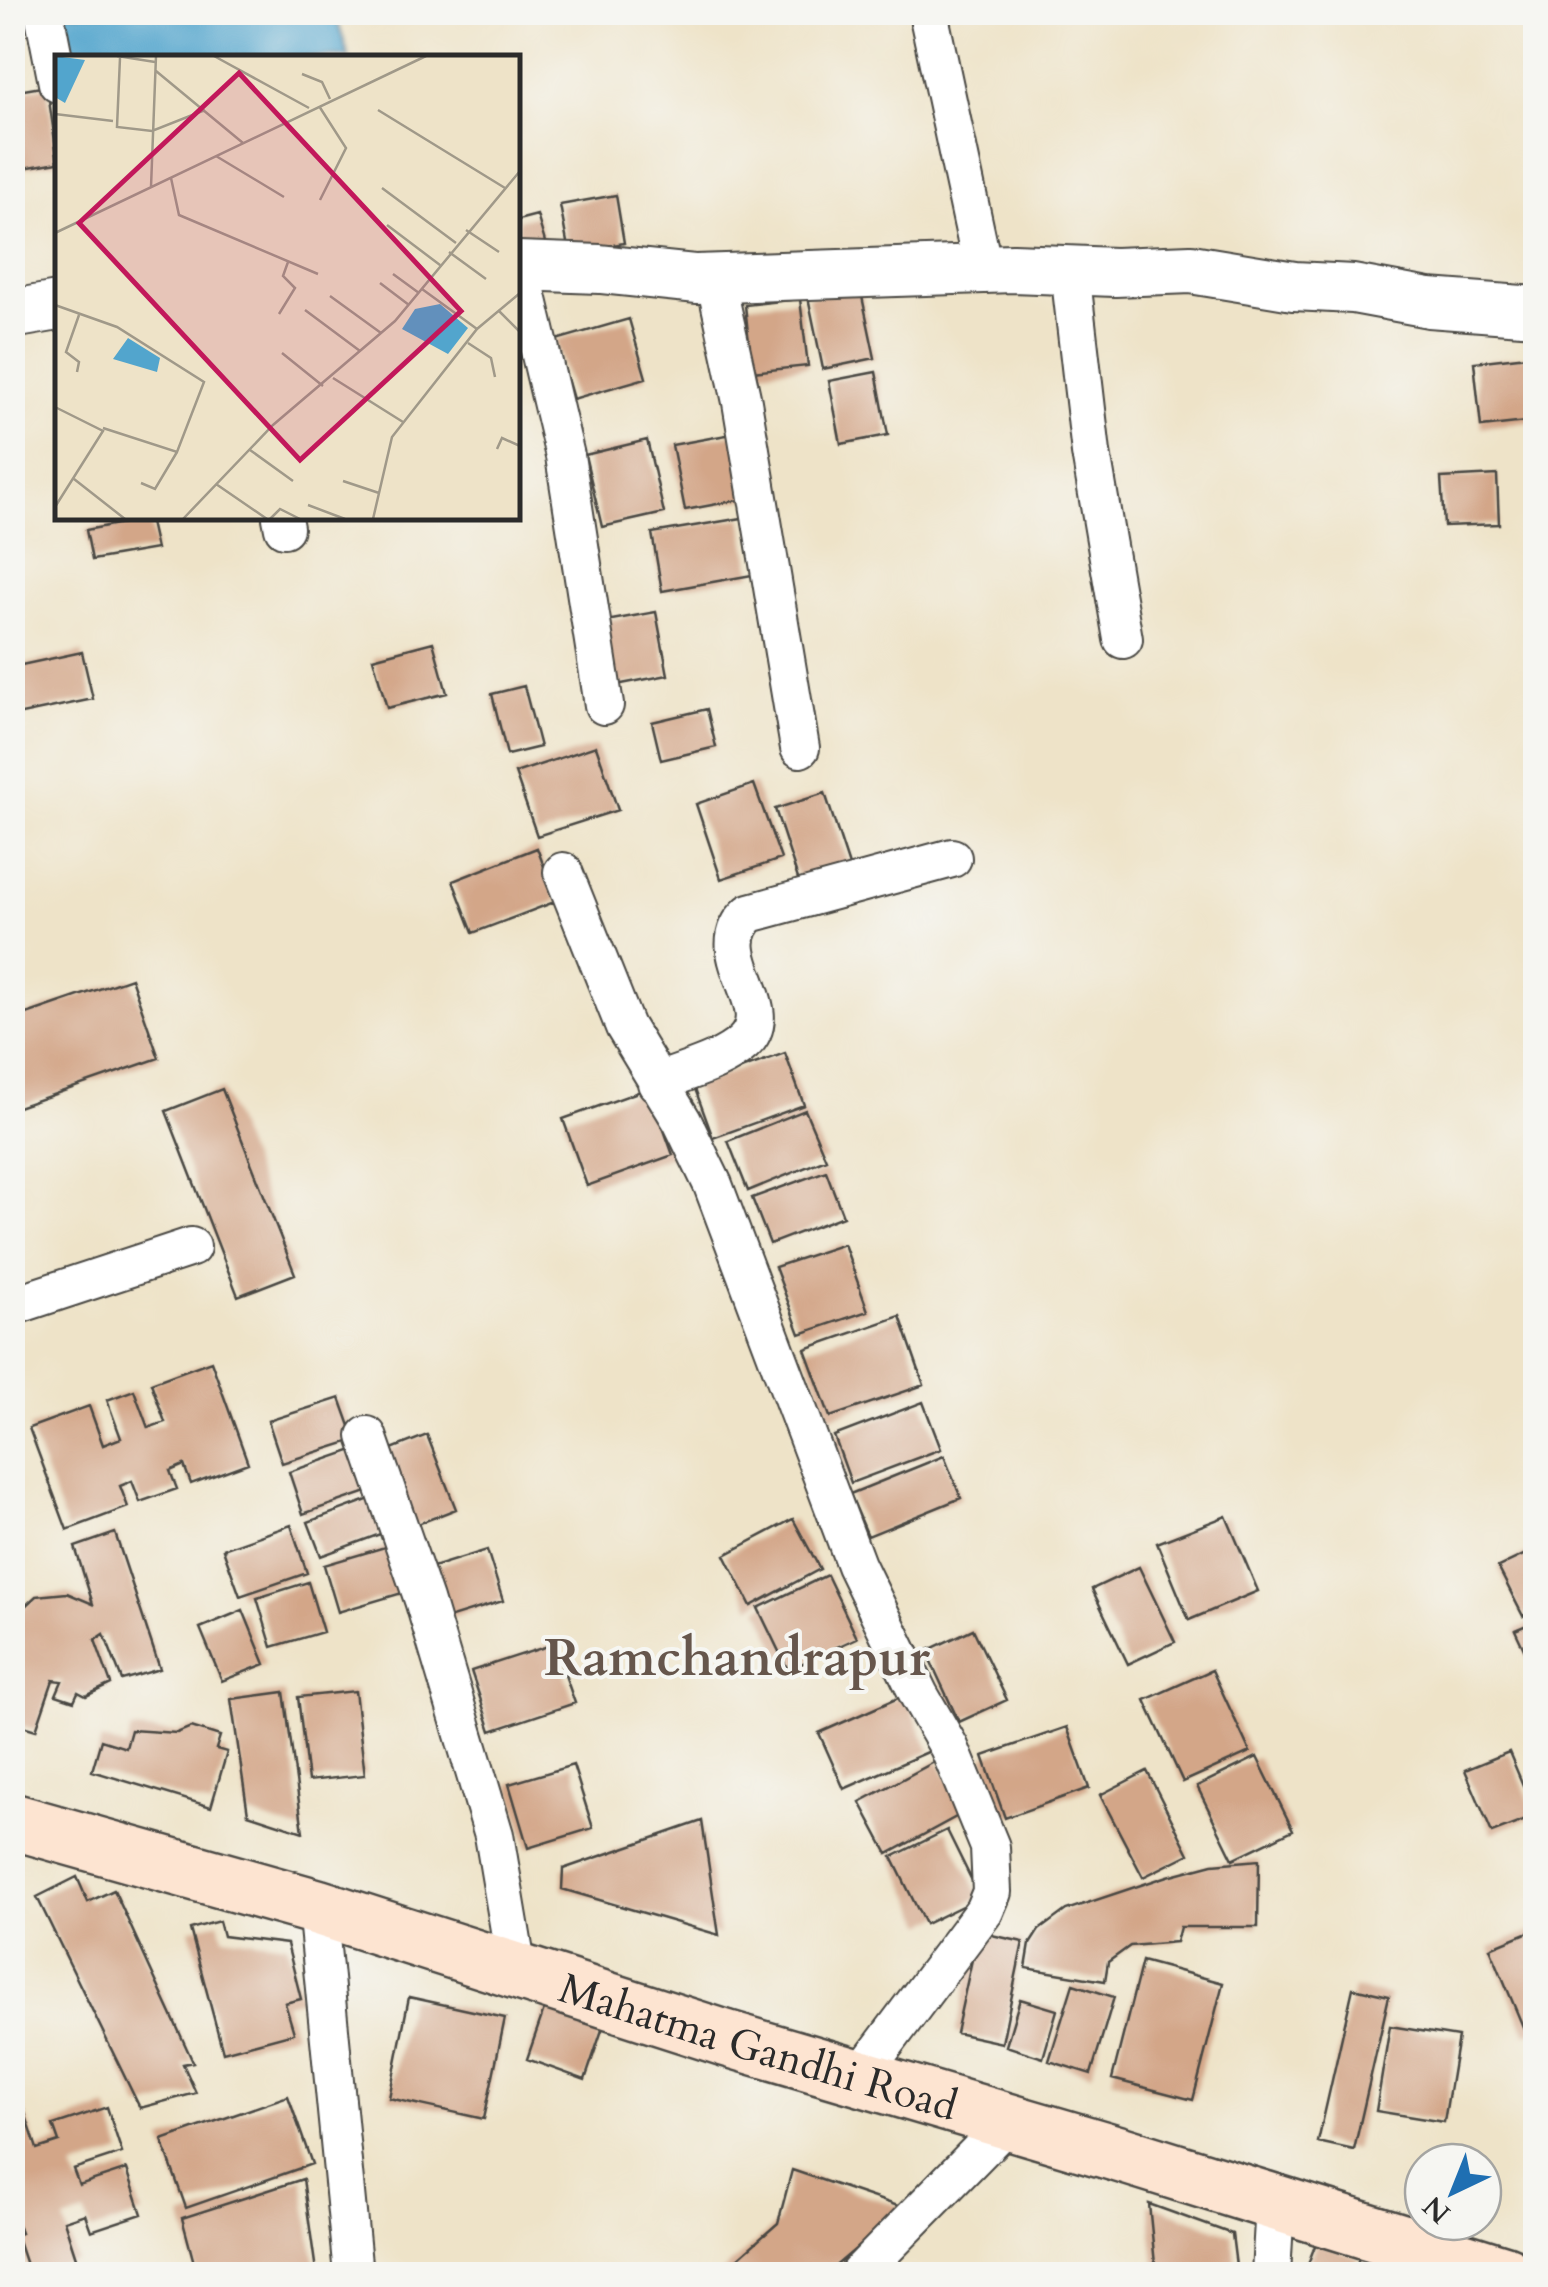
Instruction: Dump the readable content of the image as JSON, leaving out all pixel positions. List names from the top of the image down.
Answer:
{
  "streets": {
    "main road": ["Mahatma Gandhi Road"]
  },
  "districts": ["Ramchandrapur"],
  "north": "bottom left"
}
